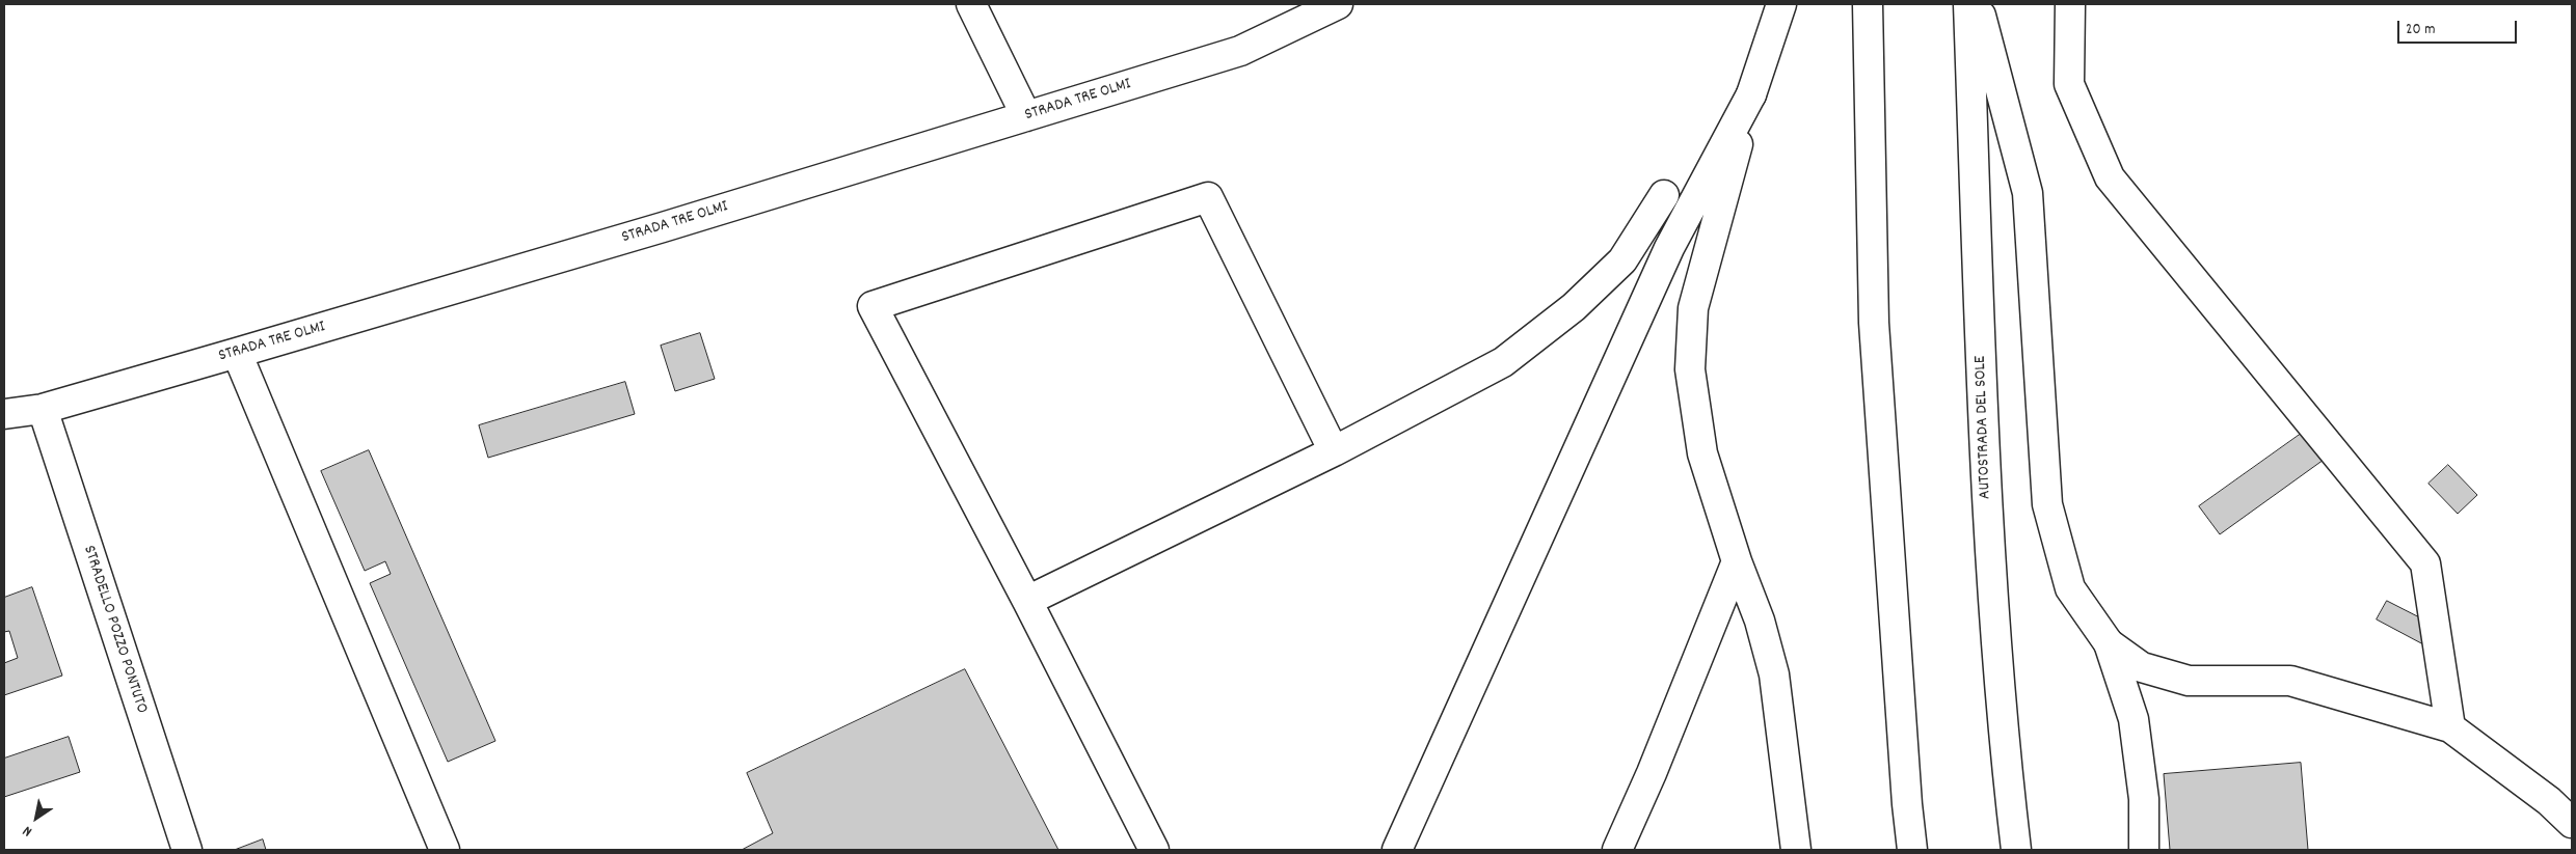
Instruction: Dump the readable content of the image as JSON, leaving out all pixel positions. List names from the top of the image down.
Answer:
{
  "streets": {
    "main road": ["STRADA TRE OLMI", "AUTOSTRADA DEL SOLE", "STRADELLO POZZO PONTUTO"]
  },
  "crossings": [
    ["STRADA TRE OLMI", "STRADELLO POZZO PONTUTO"]
  ],
  "scale_bar": "20 m",
  "north": "bottom left"
}
